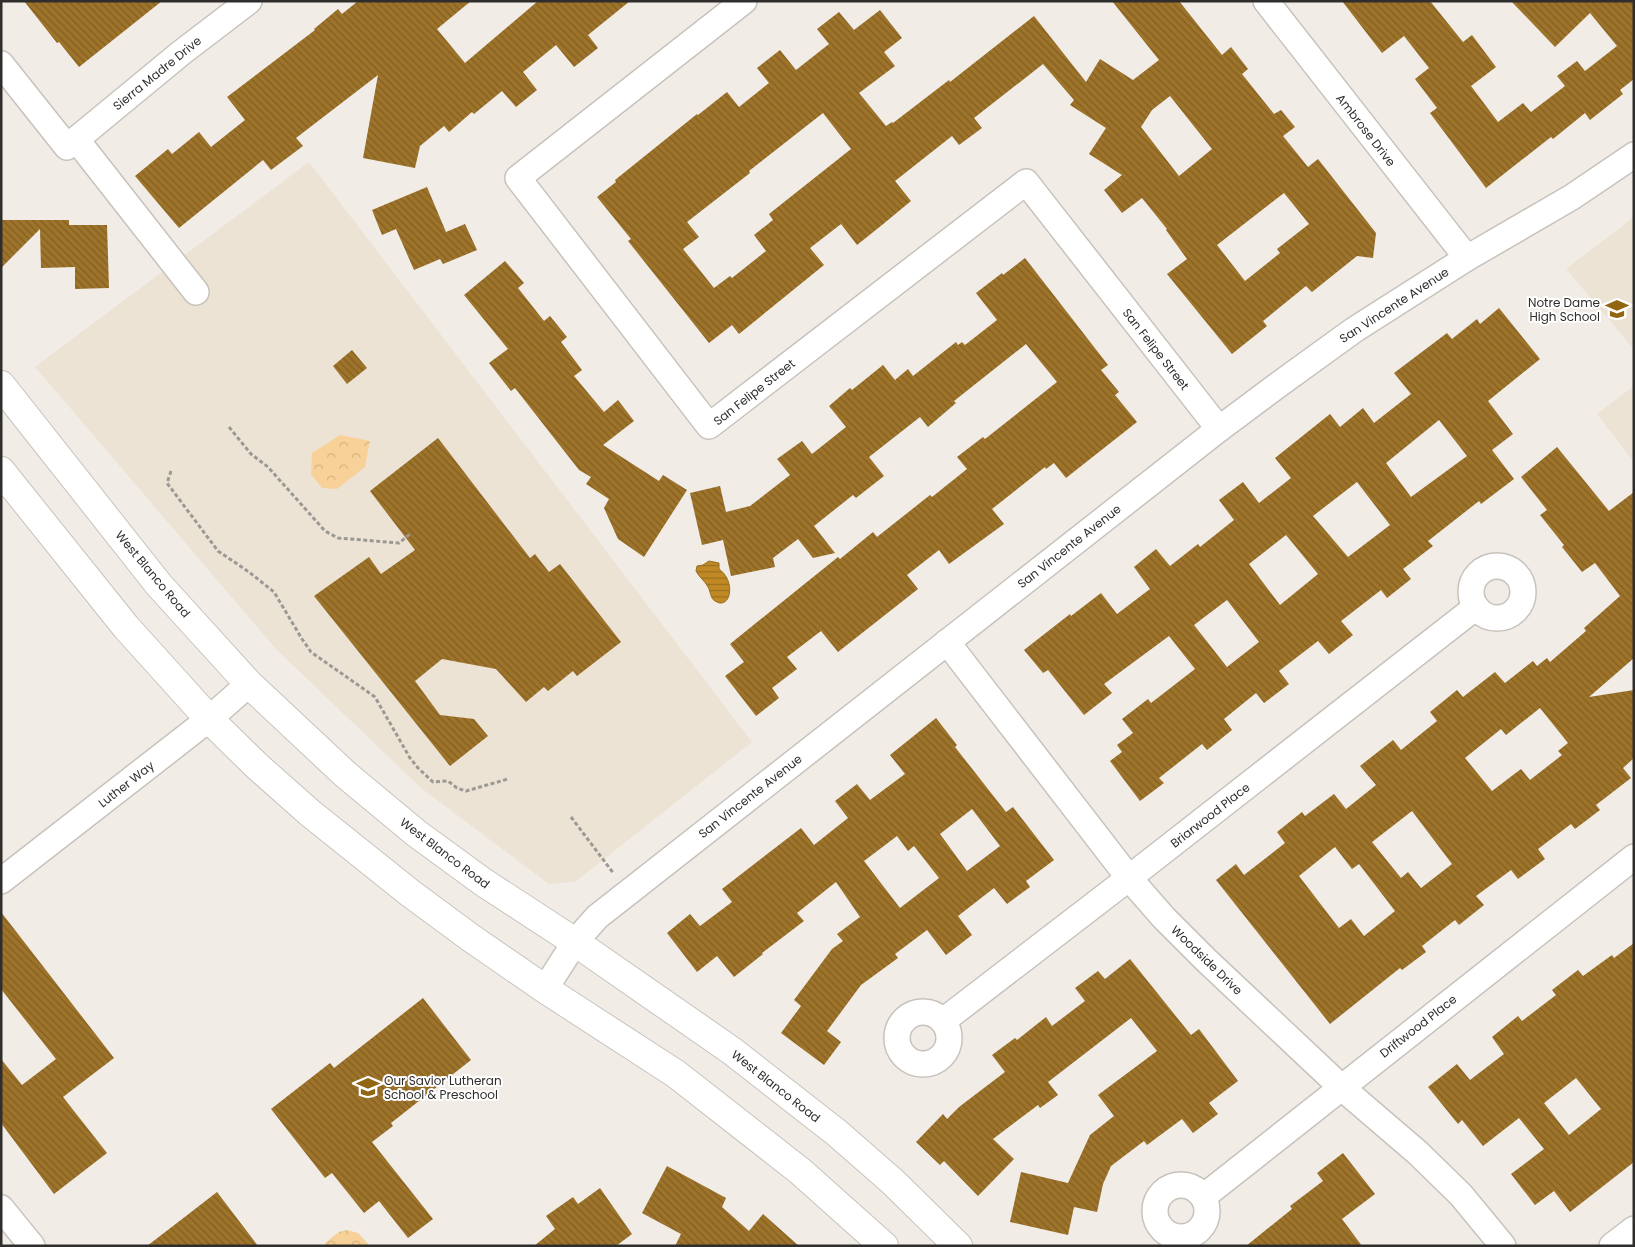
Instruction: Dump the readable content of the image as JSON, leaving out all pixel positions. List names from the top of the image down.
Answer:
{
  "streets": {
    "main road": ["West Blanco Road"],
    "street": [
      "Sierra Madre Drive",
      "Ambrose Drive",
      "San Vincente Avenue",
      "San Felipe Street",
      "Luther Way",
      "Briarwood Place",
      "Woodside Drive",
      "Driftwood Place"
    ]
  },
  "crossings": [
    ["Ambrose Drive", "San Vincente Avenue"],
    ["San Vincente Avenue", "San Felipe Street"],
    ["San Vincente Avenue", "West Blanco Road"],
    ["San Vincente Avenue", "Woodside Drive"],
    ["West Blanco Road", "Luther Way"],
    ["Briarwood Place", "Woodside Drive"],
    ["Woodside Drive", "Driftwood Place"]
  ],
  "places": {
    "school or university": ["Notre Dame High School", "Our Savior Lutheran School & Preschool"]
  }
}
